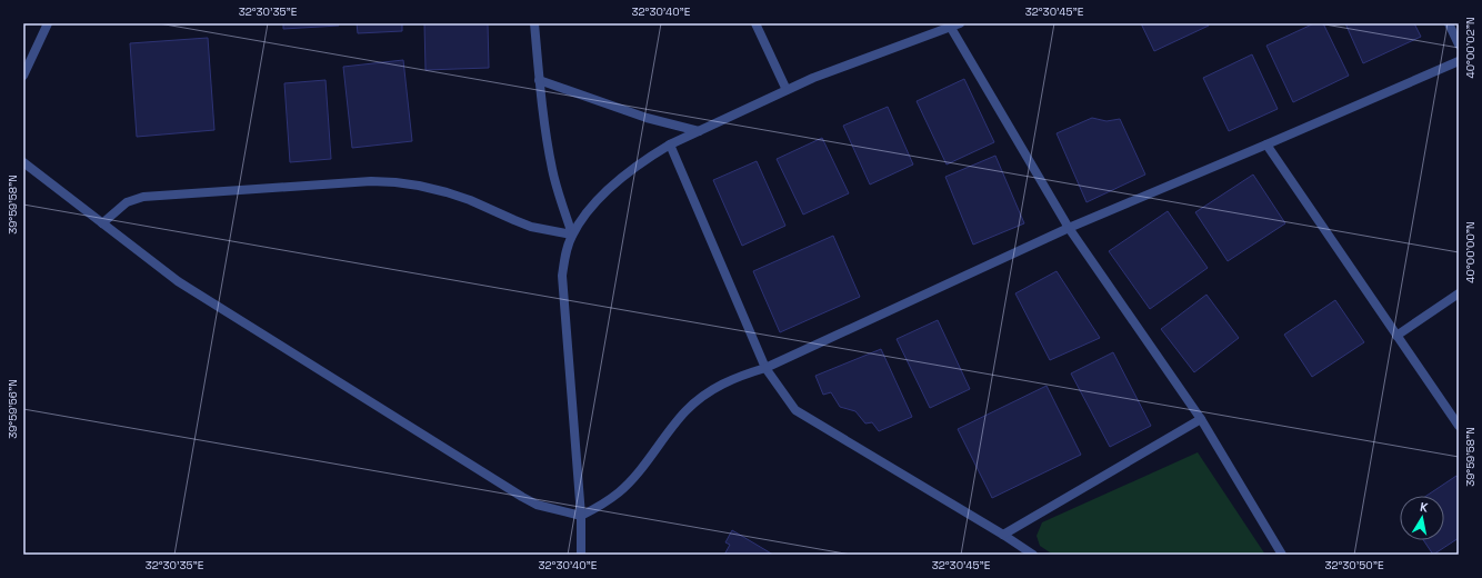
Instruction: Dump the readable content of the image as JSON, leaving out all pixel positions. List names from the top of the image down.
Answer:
{
  "north": "top",
  "coordinates": [
    "32°30'35\"E",
    "32°30'40\"E",
    "32°30'45\"E",
    "40°00'02\"N",
    "39°59'58\"N",
    "40°00'00\"N",
    "39°59'56\"N",
    "32°30'50\"E"
  ]
}
